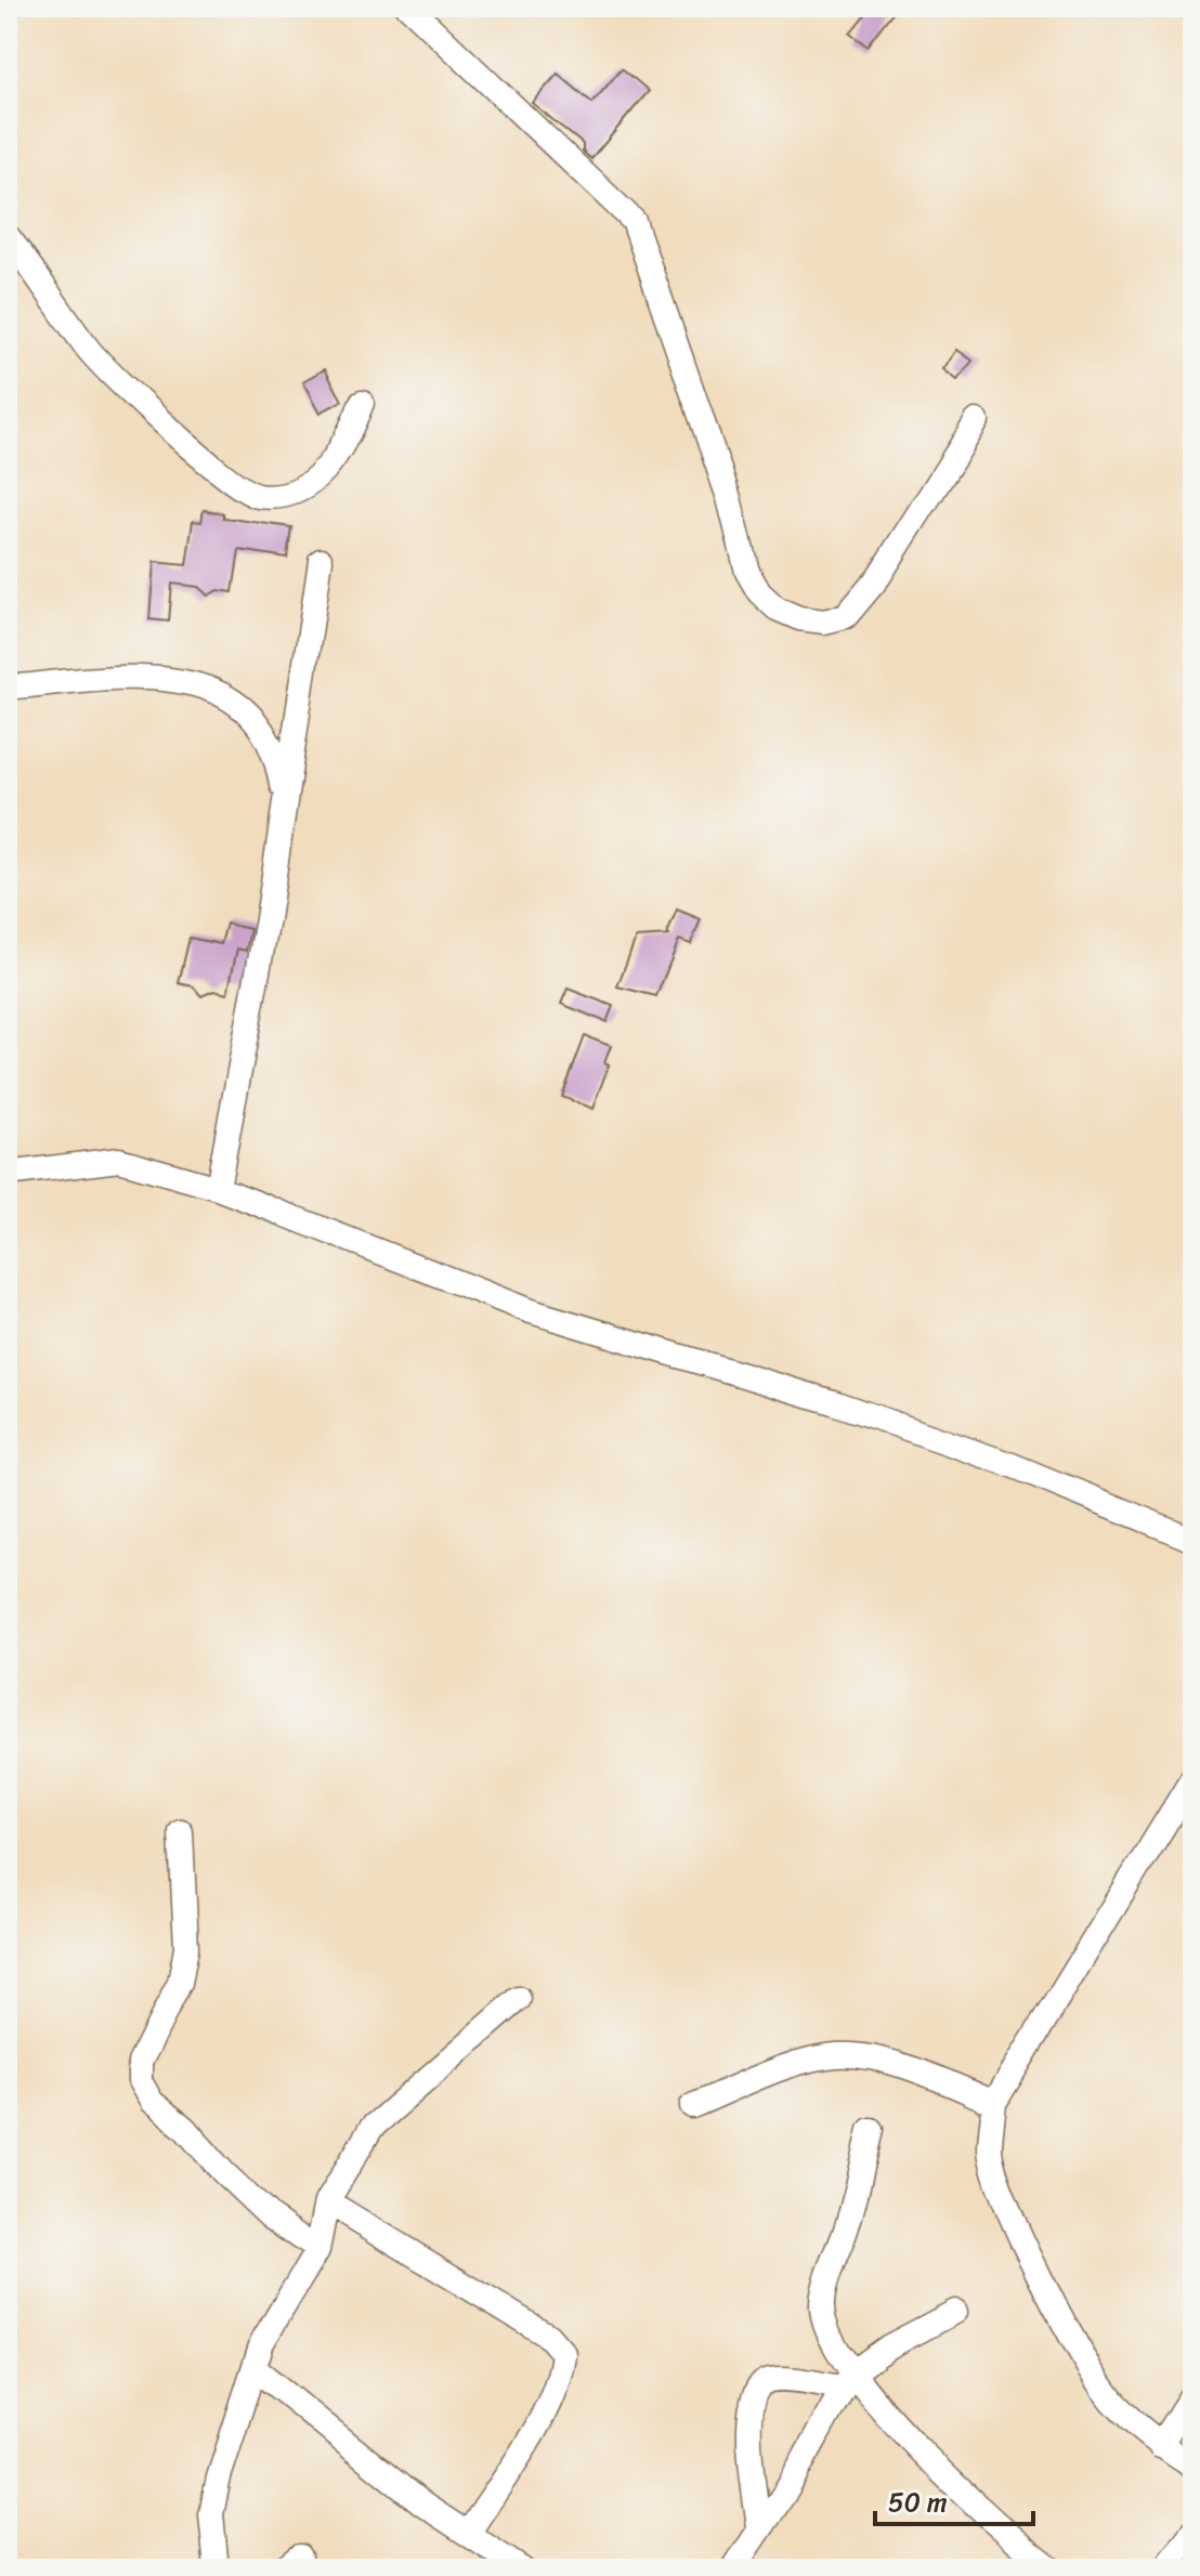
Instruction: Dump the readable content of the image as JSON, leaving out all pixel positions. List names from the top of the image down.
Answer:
{
  "scale_bar": "50 m"
}
